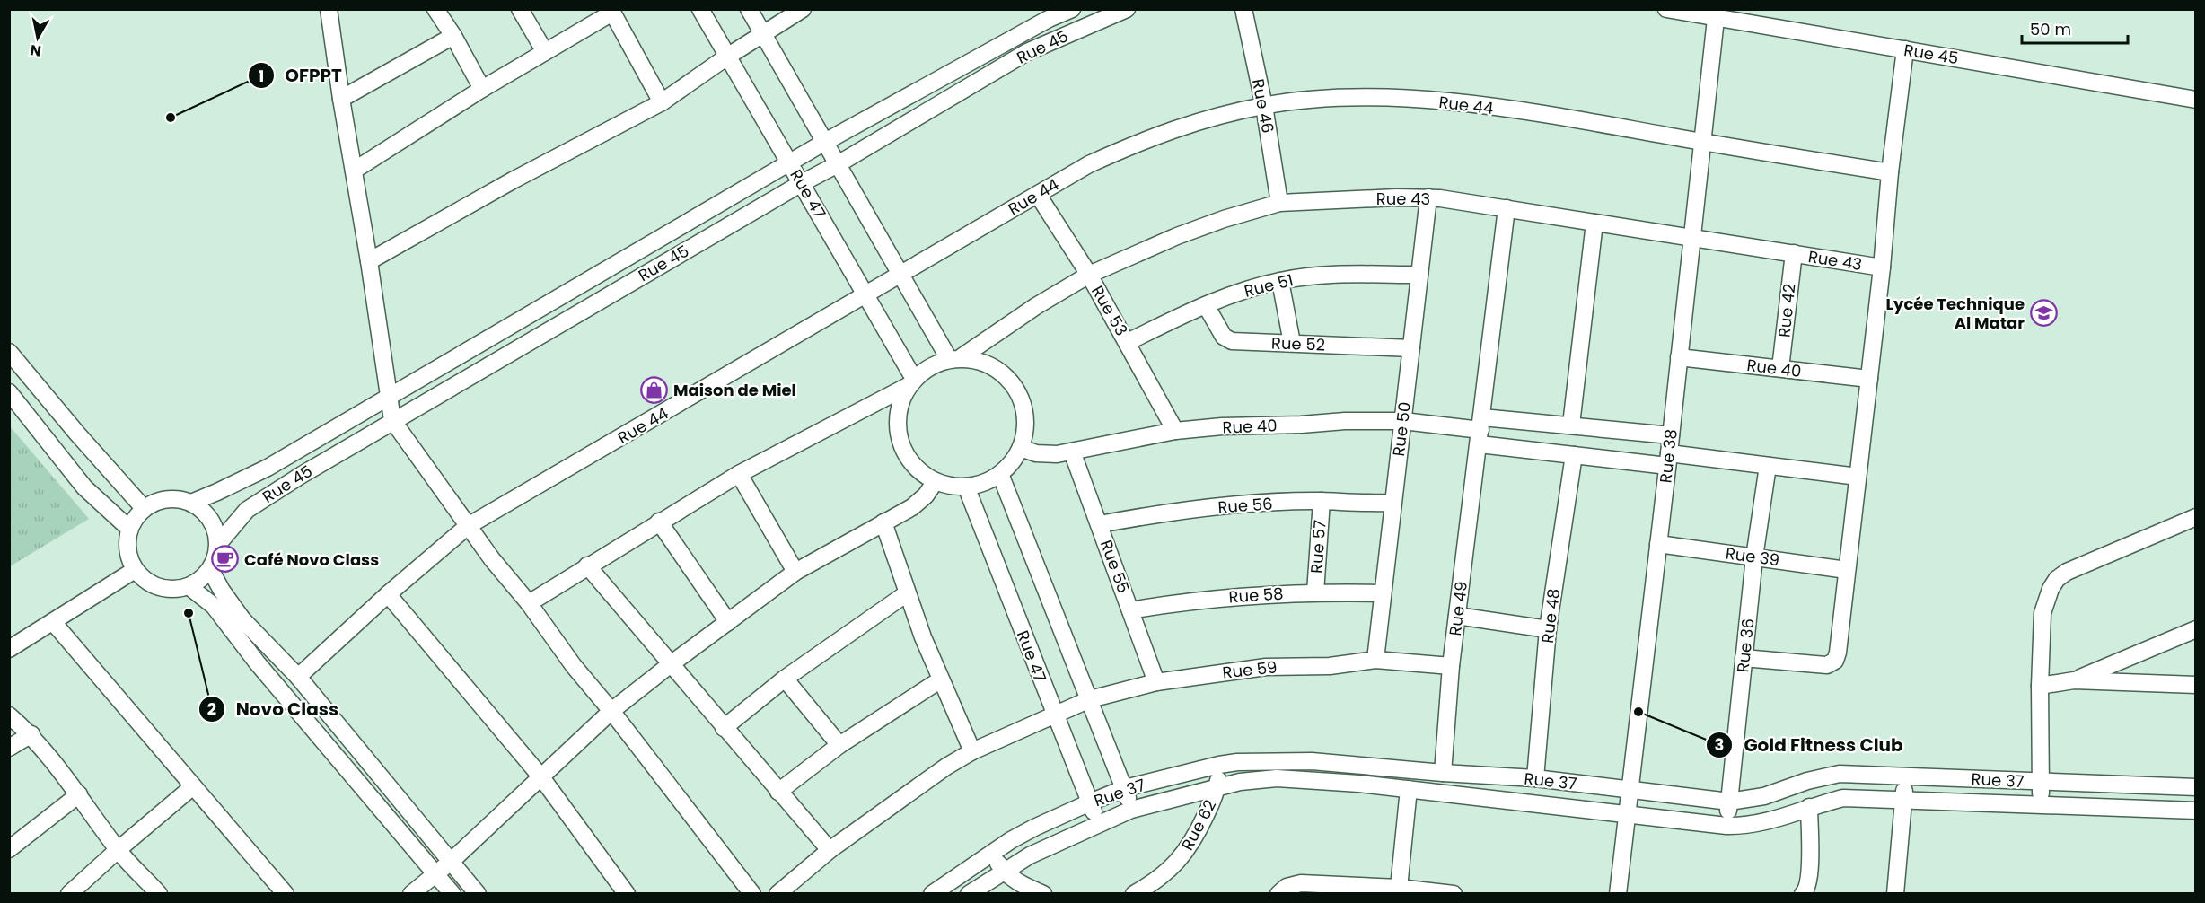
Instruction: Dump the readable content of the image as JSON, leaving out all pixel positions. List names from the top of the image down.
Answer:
{
  "streets": {
    "street": [
      "Rue 45",
      "Rue 44",
      "Rue 46",
      "Rue 47",
      "Rue 43",
      "Rue 51",
      "Rue 53",
      "Rue 42",
      "Rue 52",
      "Rue 40",
      "Rue 50",
      "Rue 38",
      "Rue 56",
      "Rue 57",
      "Rue 39",
      "Rue 55",
      "Rue 58",
      "Rue 49",
      "Rue 48",
      "Rue 36",
      "Rue 59",
      "Rue 37",
      "Rue 62"
    ]
  },
  "crossings": [
    ["Rue 45", "Rue 47"],
    ["Rue 45", "Rue 38"],
    ["Rue 44", "Rue 46"],
    ["Rue 44", "Rue 47"],
    ["Rue 44", "Rue 53"],
    ["Rue 44", "Rue 38"],
    ["Rue 46", "Rue 43"],
    ["Rue 47", "Rue 43"],
    ["Rue 47", "Rue 40"],
    ["Rue 47", "Rue 59"],
    ["Rue 47", "Rue 37"],
    ["Rue 43", "Rue 53"],
    ["Rue 43", "Rue 42"],
    ["Rue 43", "Rue 40"],
    ["Rue 43", "Rue 50"],
    ["Rue 43", "Rue 38"],
    ["Rue 43", "Rue 49"],
    ["Rue 51", "Rue 53"],
    ["Rue 51", "Rue 52"],
    ["Rue 51", "Rue 50"],
    ["Rue 53", "Rue 40"],
    ["Rue 42", "Rue 40"],
    ["Rue 52", "Rue 50"],
    ["Rue 40", "Rue 50"],
    ["Rue 40", "Rue 38"],
    ["Rue 40", "Rue 55"],
    ["Rue 40", "Rue 49"],
    ["Rue 40", "Rue 48"],
    ["Rue 40", "Rue 36"],
    ["Rue 50", "Rue 56"],
    ["Rue 50", "Rue 58"],
    ["Rue 50", "Rue 59"],
    ["Rue 38", "Rue 39"],
    ["Rue 38", "Rue 37"],
    ["Rue 56", "Rue 57"],
    ["Rue 56", "Rue 55"],
    ["Rue 57", "Rue 58"],
    ["Rue 39", "Rue 36"],
    ["Rue 55", "Rue 58"],
    ["Rue 55", "Rue 59"],
    ["Rue 49", "Rue 59"],
    ["Rue 49", "Rue 37"],
    ["Rue 48", "Rue 37"],
    ["Rue 36", "Rue 37"],
    ["Rue 37", "Rue 62"]
  ],
  "places": {
    "other": ["OFPPT", "Novo Class", "Gold Fitness Club"],
    "school or university": ["Lycée Technique Al Matar"],
    "shop": ["Maison de Miel"],
    "cafe": ["Café Novo Class"]
  },
  "scale_bar": "50 m",
  "north": "bottom"
}
